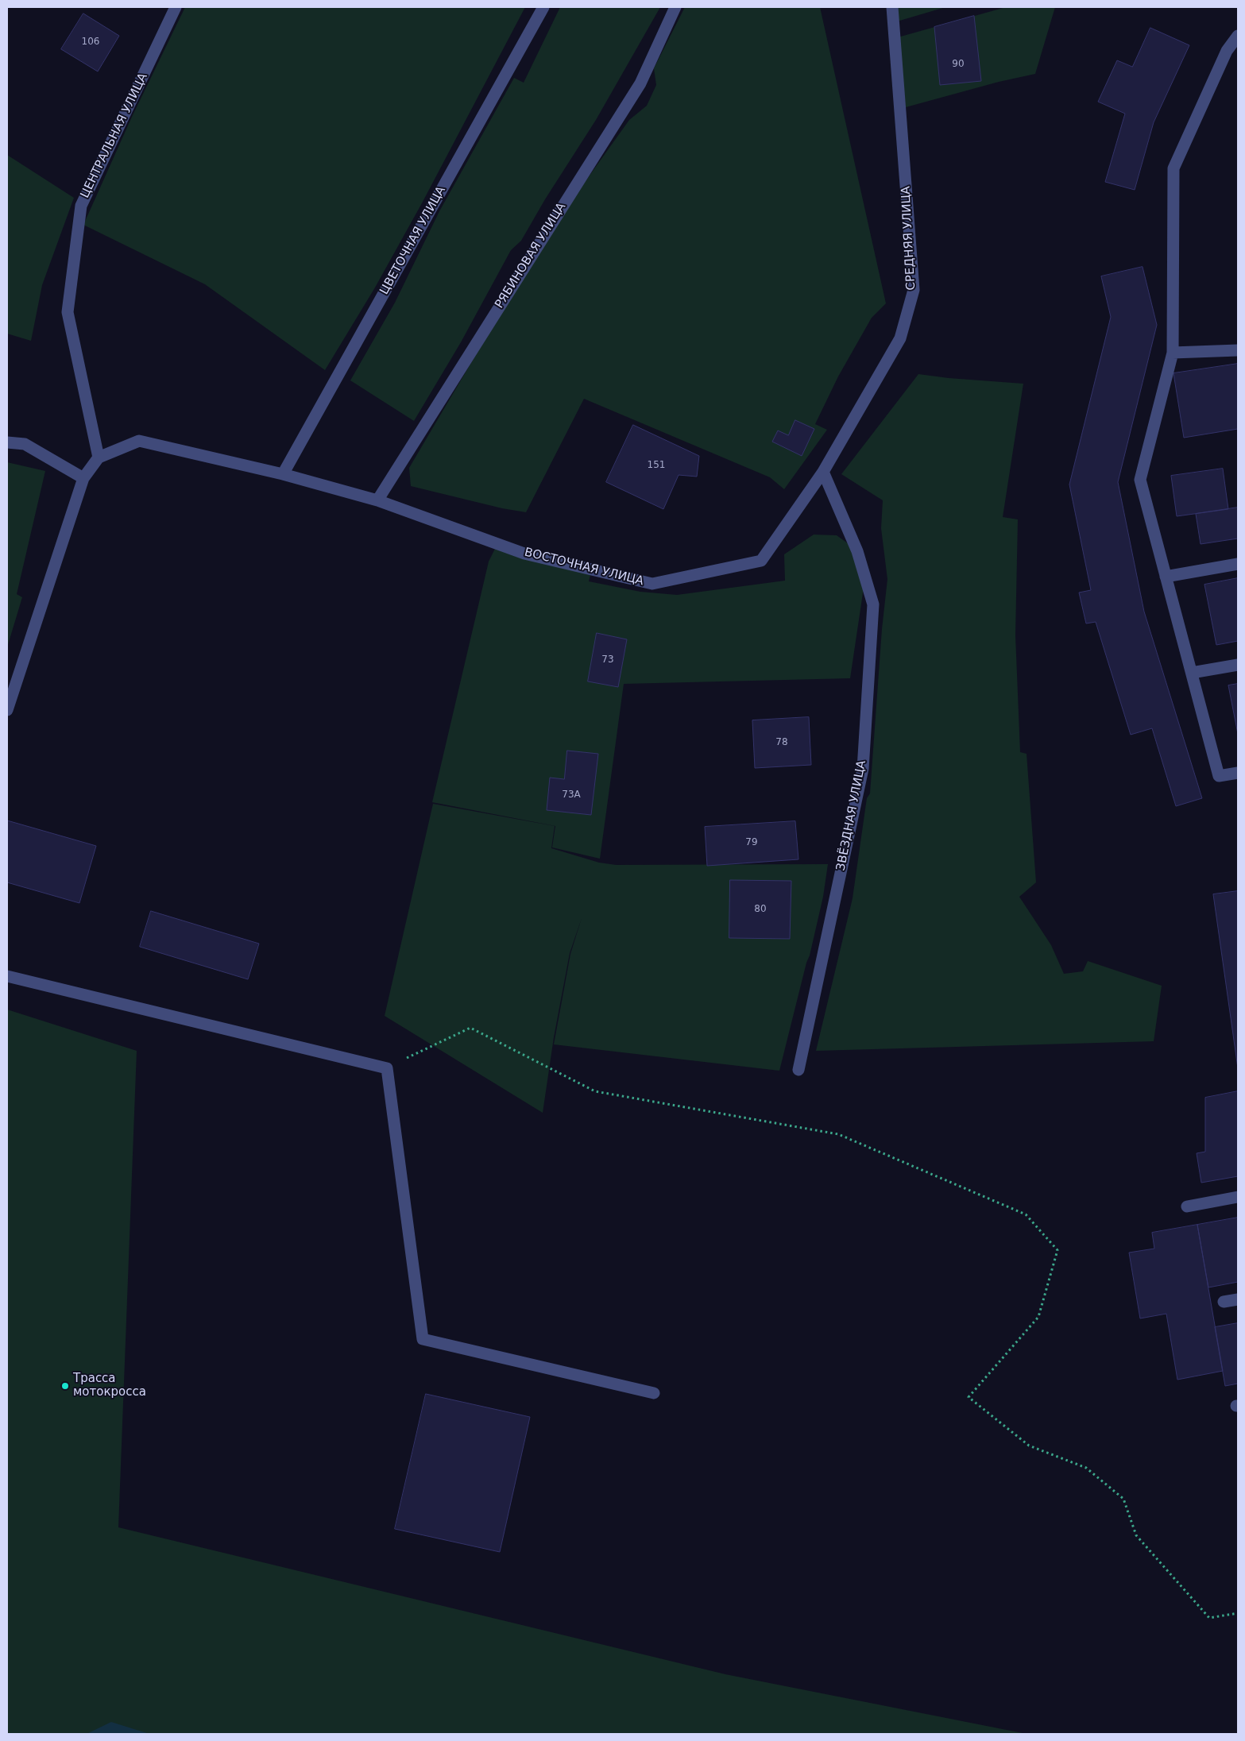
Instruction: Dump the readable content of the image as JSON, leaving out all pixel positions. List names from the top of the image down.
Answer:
{
  "streets": {
    "street": [
      "ЦЕНТРАЛЬНАЯ УЛИЦА",
      "СРЕДНЯЯ УЛИЦА",
      "ЦВЕТОЧНАЯ УЛИЦА",
      "РЯБИНОВАЯ УЛИЦА",
      "ВОСТОЧНАЯ УЛИЦА",
      "ЗВЁЗДНАЯ УЛИЦА"
    ]
  },
  "crossings": [
    ["ЦЕНТРАЛЬНАЯ УЛИЦА", "ВОСТОЧНАЯ УЛИЦА"],
    ["СРЕДНЯЯ УЛИЦА", "ВОСТОЧНАЯ УЛИЦА"],
    ["СРЕДНЯЯ УЛИЦА", "ЗВЁЗДНАЯ УЛИЦА"],
    ["ЦВЕТОЧНАЯ УЛИЦА", "ВОСТОЧНАЯ УЛИЦА"],
    ["РЯБИНОВАЯ УЛИЦА", "ВОСТОЧНАЯ УЛИЦА"],
    ["ВОСТОЧНАЯ УЛИЦА", "ЗВЁЗДНАЯ УЛИЦА"]
  ],
  "places": ["Трасса мотокросса"],
  "house_numbers": [
    "106",
    "90",
    "151",
    "73",
    "78",
    "73А",
    "79",
    "80"
  ]
}
